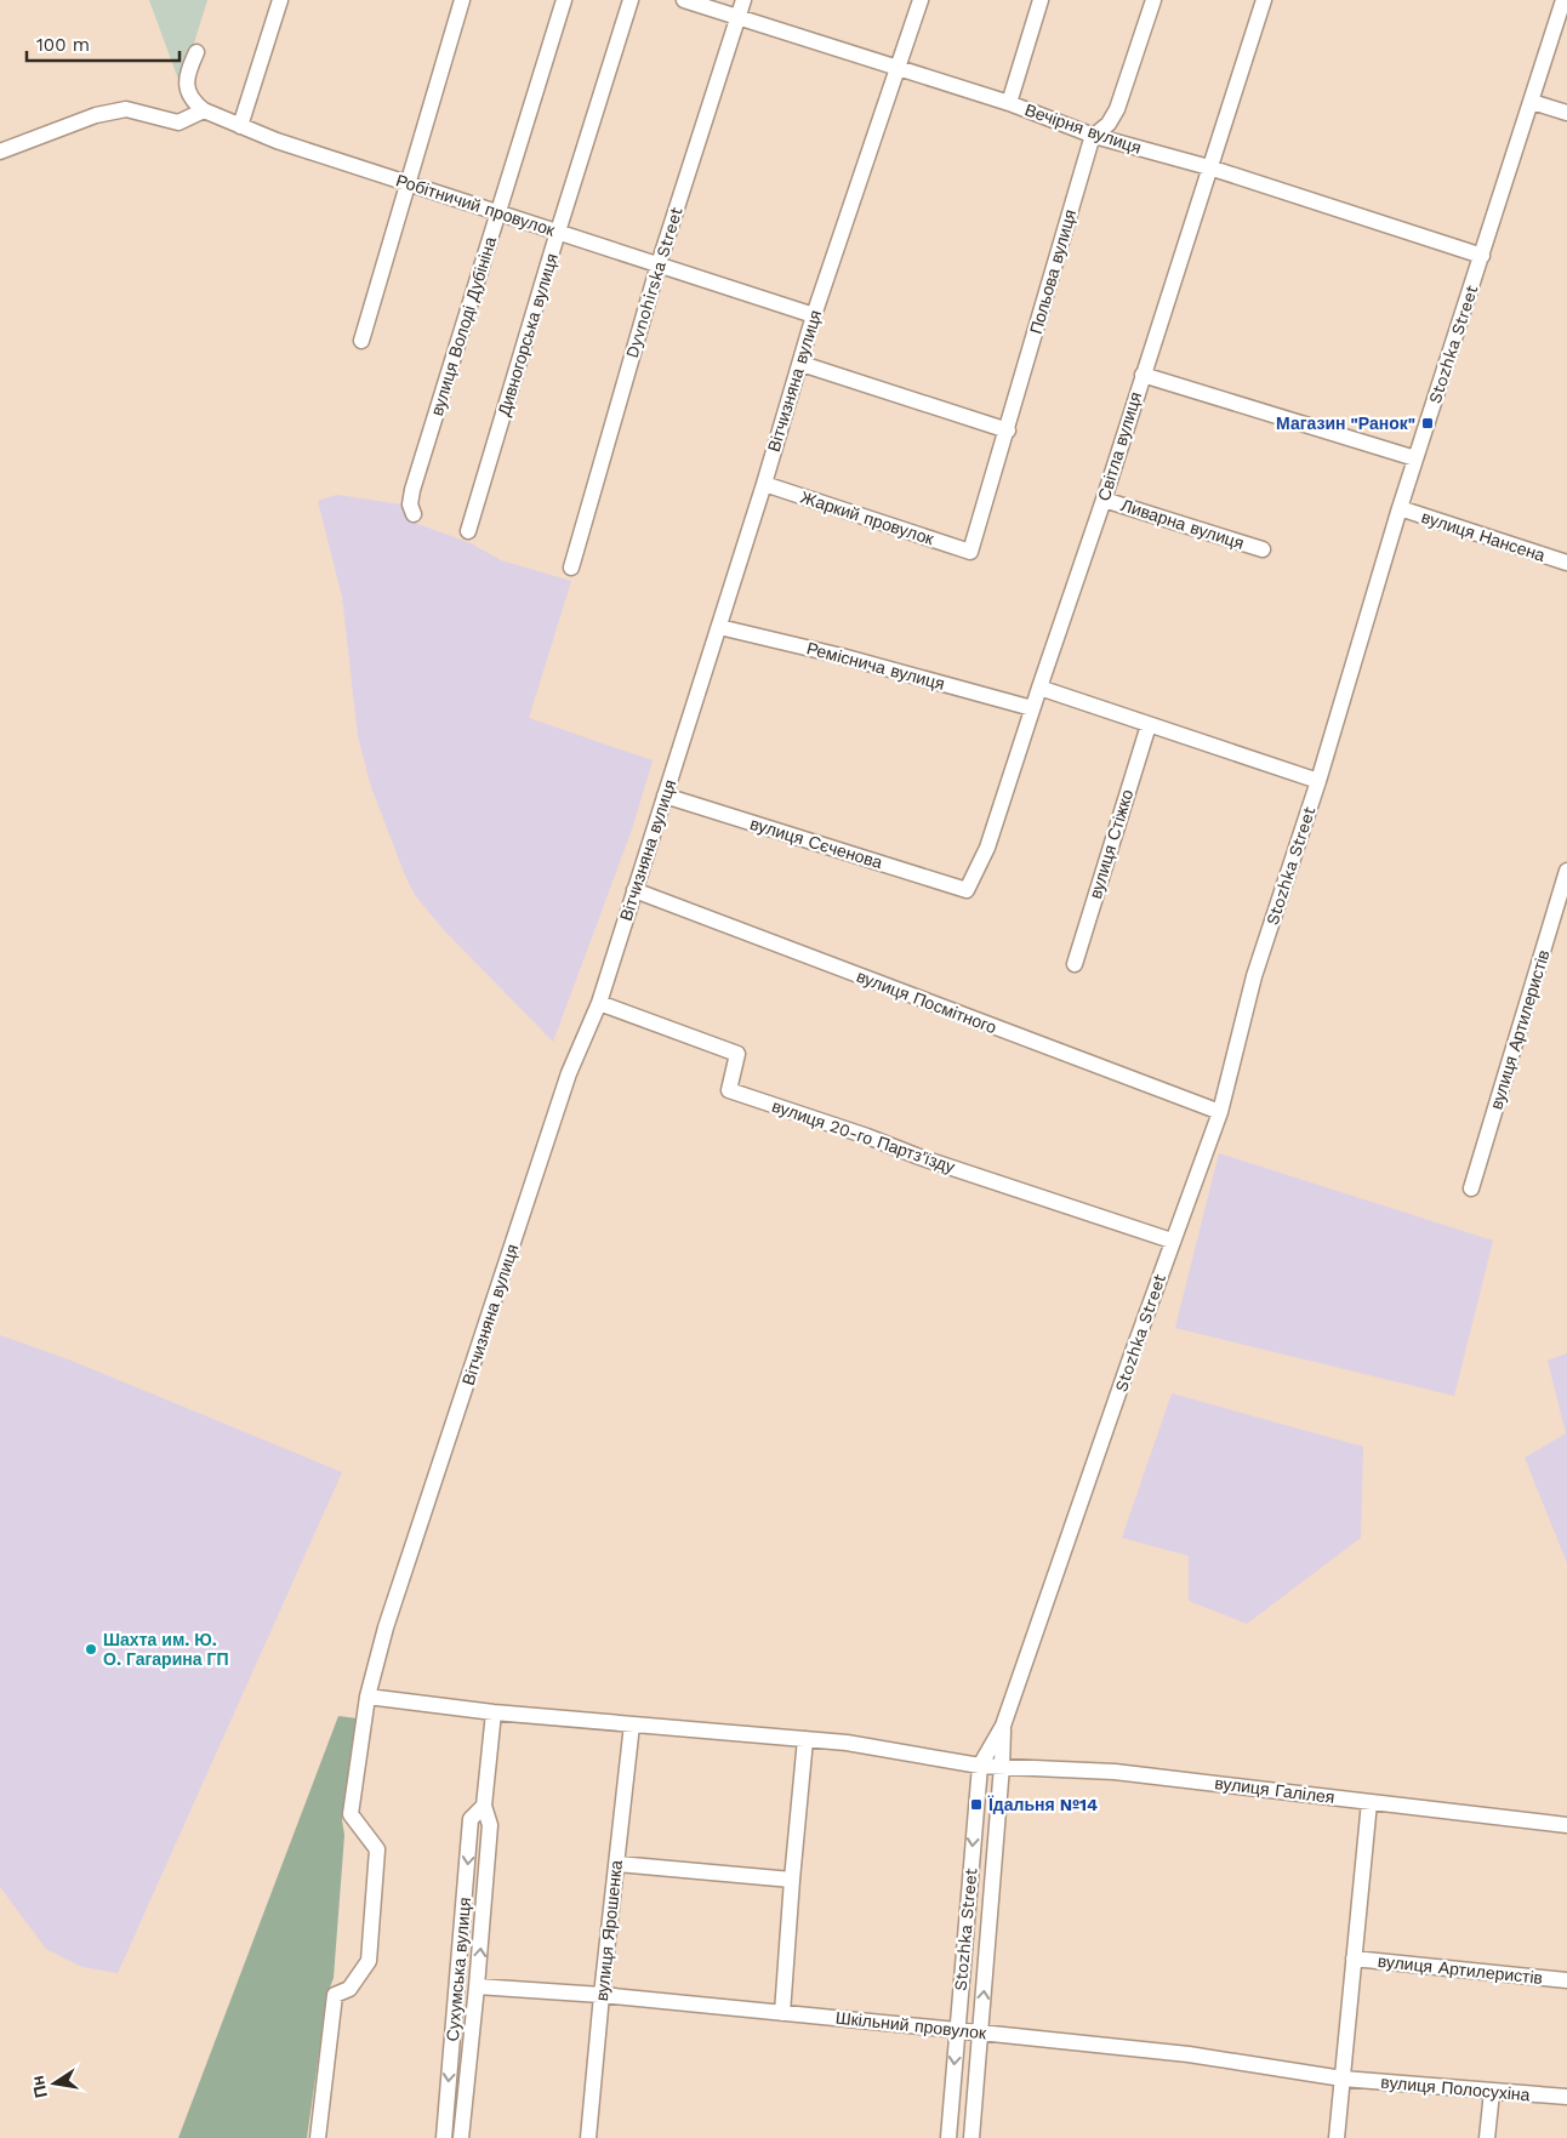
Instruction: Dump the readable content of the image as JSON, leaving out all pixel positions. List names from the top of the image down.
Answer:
{
  "streets": {
    "street": [
      "Вечірня вулиця",
      "Робітничий провулок",
      "Польова вулиця",
      "Dyvnohirska Street",
      "вулиця Володі Дубініна",
      "Дивногорська вулиця",
      "Stozhka Street",
      "Вітчизняна вулиця",
      "Світла вулиця",
      "Жаркий провулок",
      "Ливарна вулиця",
      "вулиця Нансена",
      "Реміснича вулиця",
      "вулиця Сєченова",
      "вулиця Стіжко",
      "вулиця Посмітного",
      "вулиця Артилеристів",
      "вулиця 20-го Партз'їзду",
      "вулиця Галілея",
      "вулиця Ярошенка",
      "Сухумська вулиця",
      "Шкільний провулок",
      "вулиця Полосухіна"
    ]
  },
  "crossings": [
    ["Вечірня вулиця", "Польова вулиця"],
    ["Вечірня вулиця", "Dyvnohirska Street"],
    ["Вечірня вулиця", "Stozhka Street"],
    ["Вечірня вулиця", "Вітчизняна вулиця"],
    ["Вечірня вулиця", "Світла вулиця"],
    ["Робітничий провулок", "Dyvnohirska Street"],
    ["Робітничий провулок", "вулиця Володі Дубініна"],
    ["Робітничий провулок", "Дивногорська вулиця"],
    ["Робітничий провулок", "Вітчизняна вулиця"],
    ["Польова вулиця", "Жаркий провулок"],
    ["Stozhka Street", "вулиця Нансена"],
    ["Stozhka Street", "вулиця Посмітного"],
    ["Stozhka Street", "вулиця 20-го Партз'їзду"],
    ["Stozhka Street", "вулиця Галілея"],
    ["Stozhka Street", "Шкільний провулок"],
    ["Вітчизняна вулиця", "Жаркий провулок"],
    ["Вітчизняна вулиця", "Реміснича вулиця"],
    ["Вітчизняна вулиця", "вулиця Сєченова"],
    ["Вітчизняна вулиця", "вулиця Посмітного"],
    ["Вітчизняна вулиця", "вулиця 20-го Партз'їзду"],
    ["Вітчизняна вулиця", "вулиця Галілея"],
    ["Світла вулиця", "Ливарна вулиця"],
    ["Світла вулиця", "Реміснича вулиця"],
    ["Світла вулиця", "вулиця Сєченова"],
    ["вулиця Артилеристів", "вулиця Галілея"],
    ["вулиця Артилеристів", "Шкільний провулок"],
    ["вулиця Артилеристів", "вулиця Полосухіна"],
    ["вулиця Галілея", "вулиця Ярошенка"],
    ["вулиця Галілея", "Сухумська вулиця"],
    ["вулиця Ярошенка", "Шкільний провулок"],
    ["Сухумська вулиця", "Шкільний провулок"],
    ["Шкільний провулок", "вулиця Полосухіна"]
  ],
  "places": {
    "transit": ["Магазин \"Ранок\"", "Їдальня №14"],
    "other": ["Шахта им. Ю. О. Гагарина ГП"]
  },
  "scale_bar": "100 m",
  "north": "left"
}
